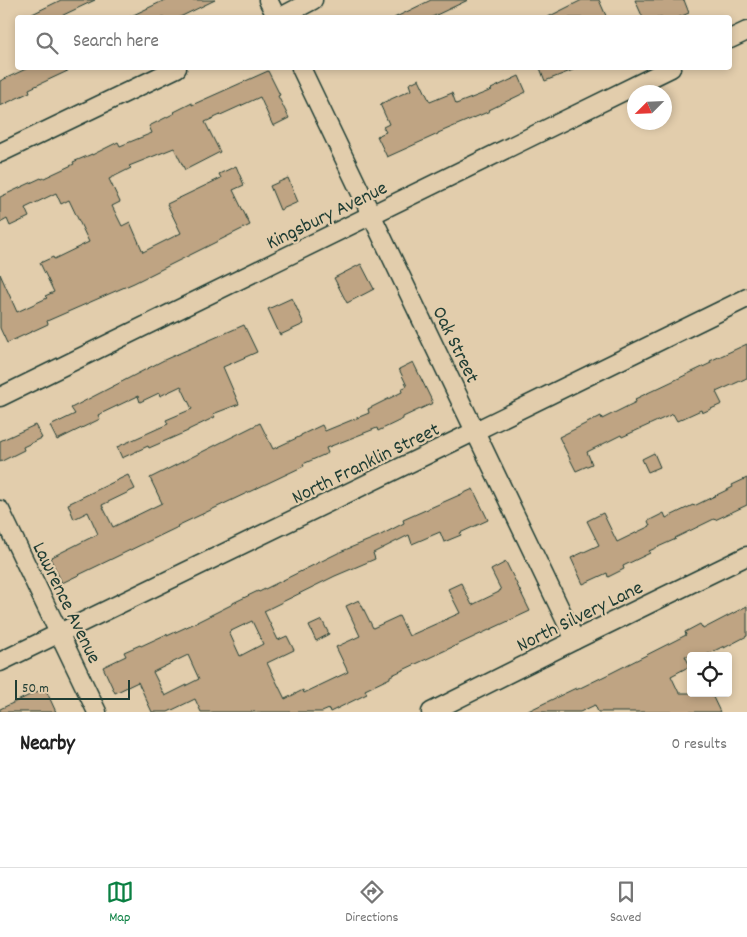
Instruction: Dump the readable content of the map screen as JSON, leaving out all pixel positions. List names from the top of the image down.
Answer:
{
  "streets": {
    "street": [
      "Kingsbury Avenue",
      "Oak Street",
      "North Franklin Street",
      "Lawrence Avenue",
      "North Silvery Lane"
    ]
  },
  "crossings": [
    ["Kingsbury Avenue", "Oak Street"],
    ["Oak Street", "North Franklin Street"],
    ["Oak Street", "North Silvery Lane"],
    ["North Franklin Street", "Lawrence Avenue"]
  ],
  "scale_bar": "50 m",
  "north": "bottom left",
  "page": {
    "search": "Search here",
    "scale": "50 m",
    "heading": ["Nearby", "0 results"],
    "nav": ["Map", "Directions", "Saved"]
  }
}
